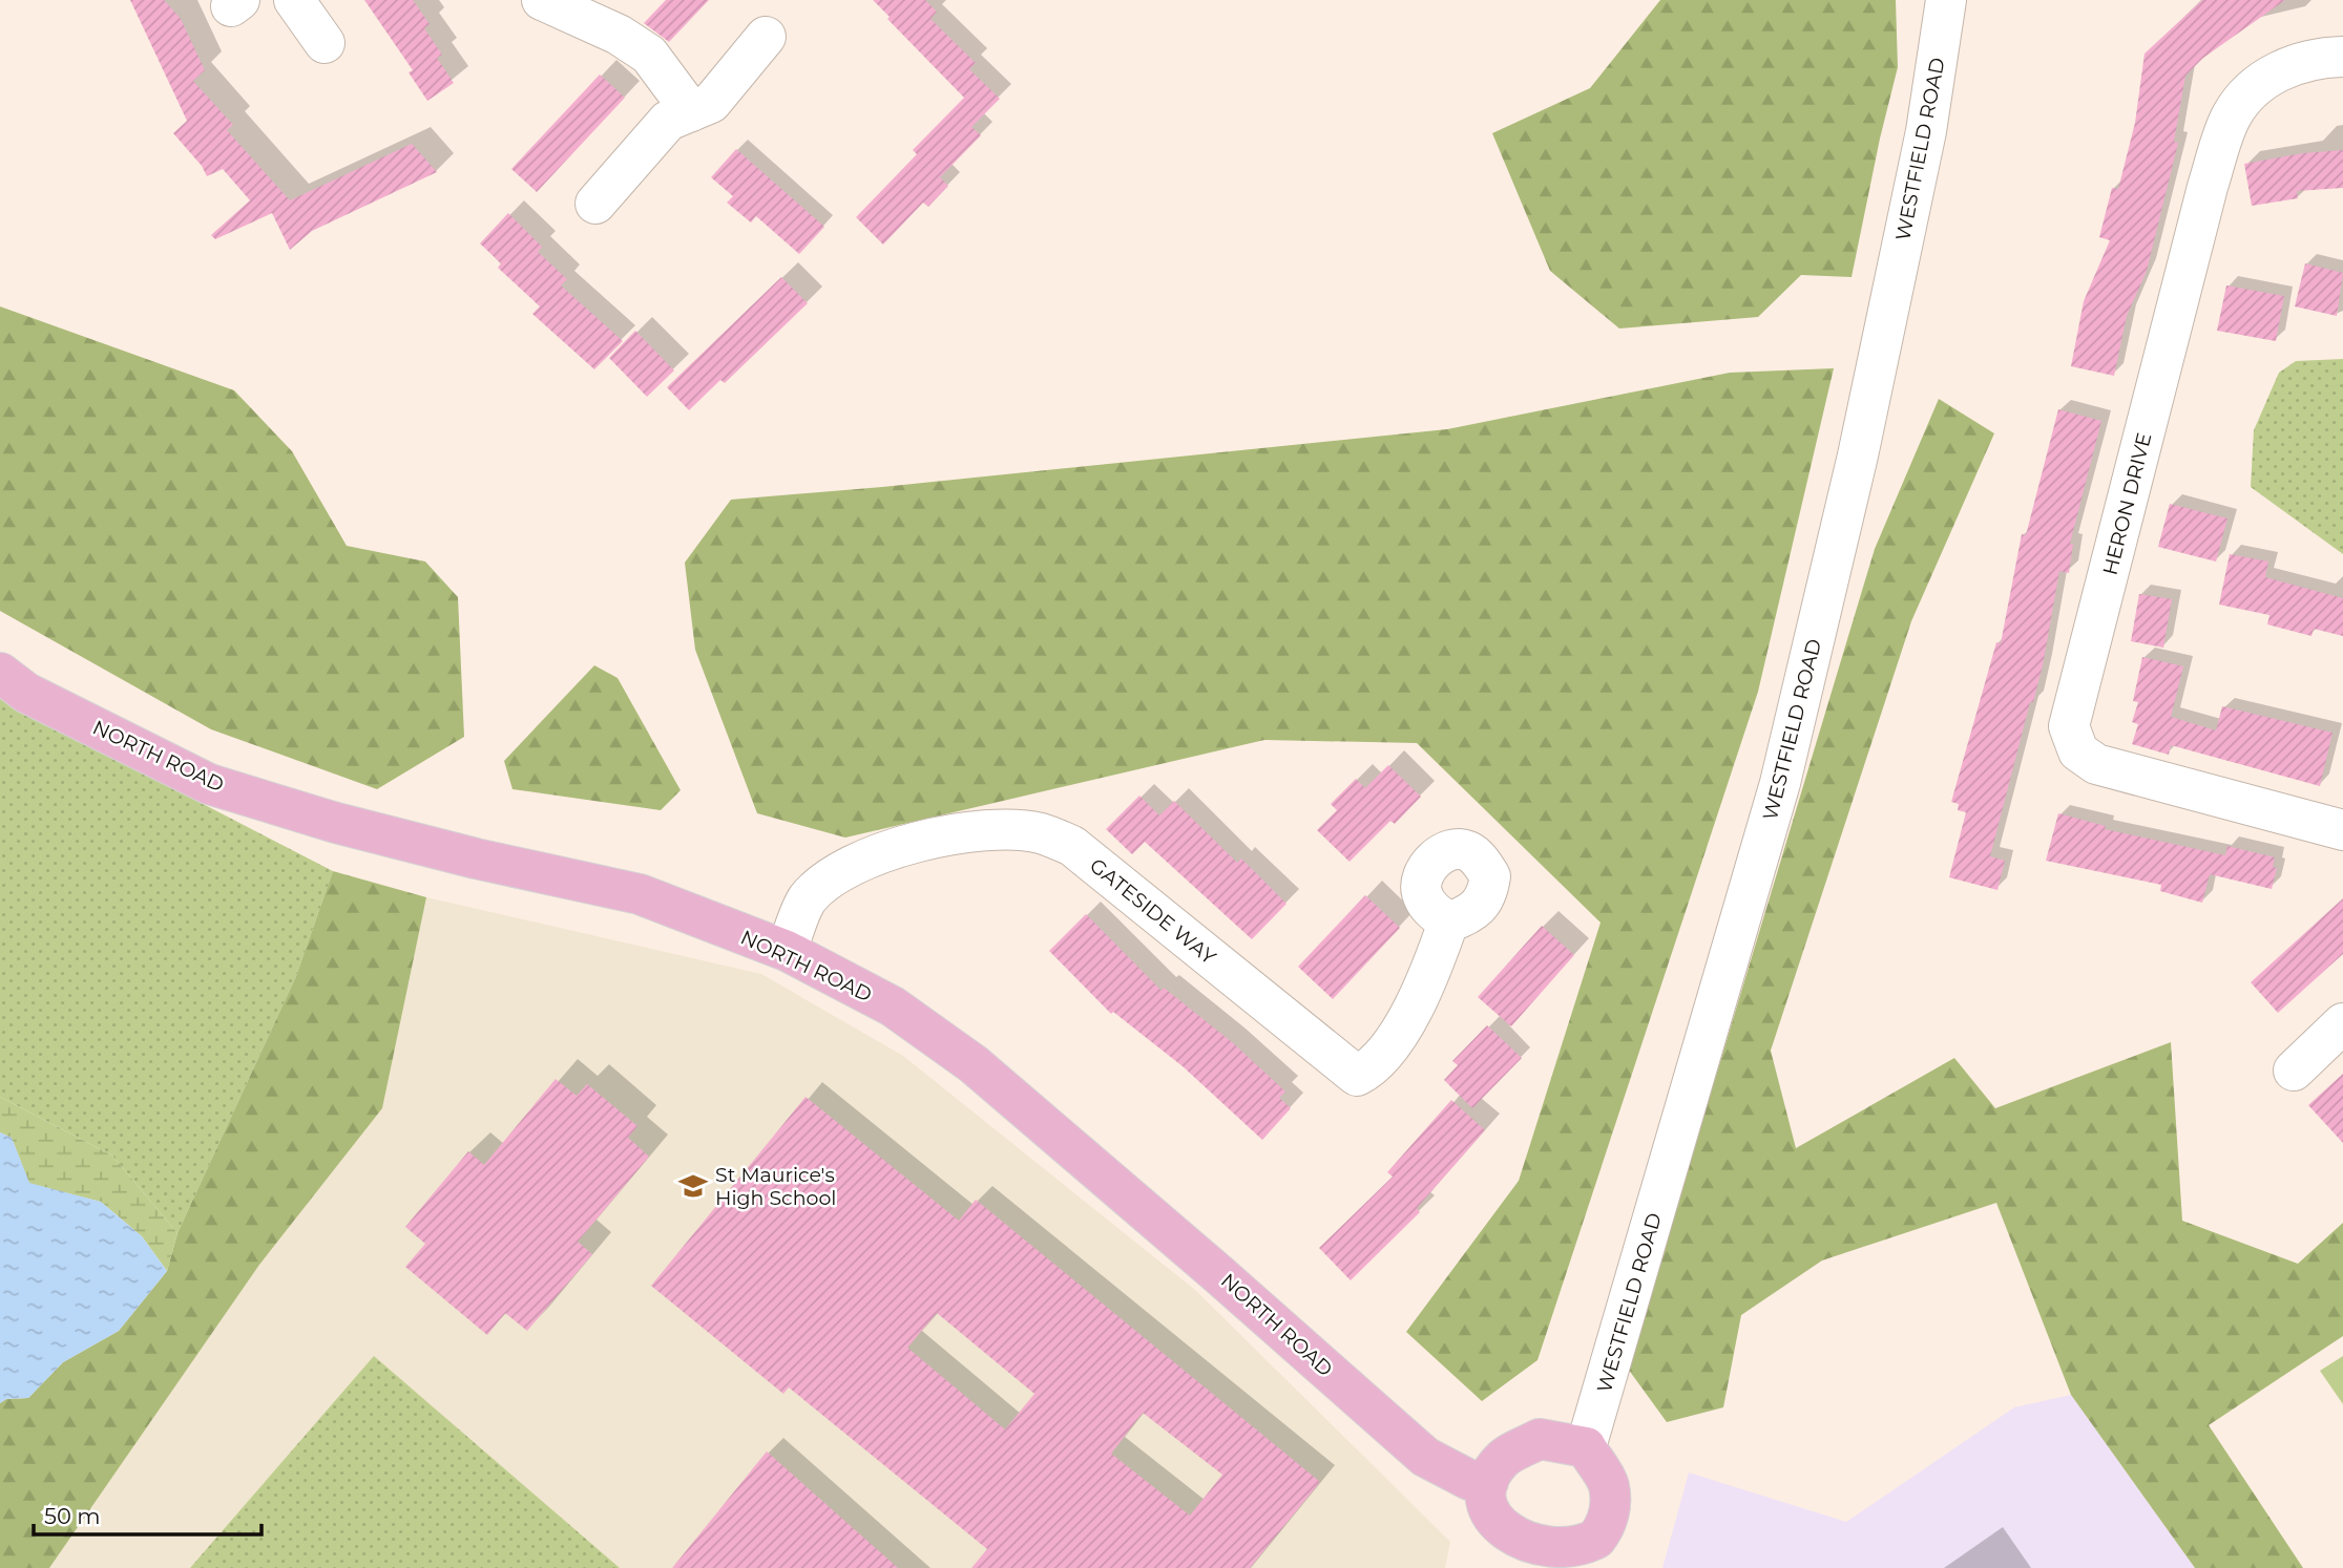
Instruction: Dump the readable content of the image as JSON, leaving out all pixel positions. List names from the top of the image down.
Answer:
{
  "streets": {
    "main road": ["NORTH ROAD"],
    "street": ["WESTFIELD ROAD", "HERON DRIVE", "GATESIDE WAY"]
  },
  "crossings": [
    ["WESTFIELD ROAD", "NORTH ROAD"],
    ["NORTH ROAD", "GATESIDE WAY"]
  ],
  "places": {
    "school or university": ["St Maurice's High School"]
  },
  "scale_bar": "50 m"
}
